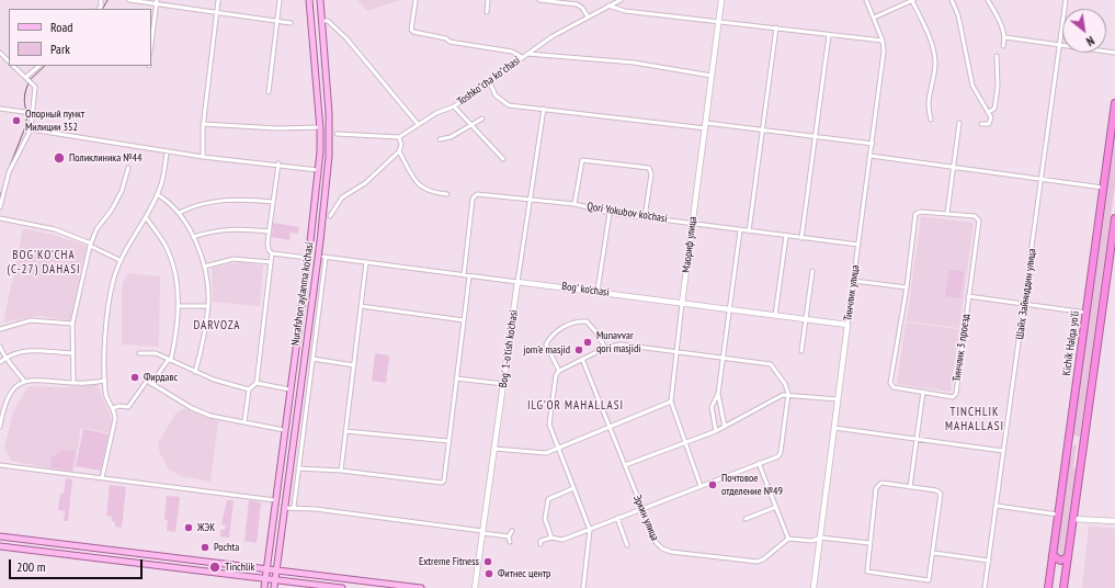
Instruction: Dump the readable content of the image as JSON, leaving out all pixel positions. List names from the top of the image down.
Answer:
{
  "streets": {
    "highway": ["Kichik Halqa yo'li"],
    "main road": ["Nurafshon aylanma ko'chasi"],
    "street": [
      "Toshkoʻcha koʻchasi",
      "Qori Yokubov ko'chasi",
      "Маориф улица",
      "Bog' ko'chasi",
      "Тинчлик улица",
      "Шайх Зайниддин улица",
      "Тинчлик 3 проезд",
      "Bog' 1-o'tish ko'chasi",
      "Эркин улица"
    ]
  },
  "crossings": [
    ["Qori Yokubov ko'chasi", "Маориф улица"],
    ["Qori Yokubov ko'chasi", "Bog' ko'chasi"],
    ["Qori Yokubov ko'chasi", "Тинчлик улица"],
    ["Qori Yokubov ko'chasi", "Bog' 1-o'tish ko'chasi"],
    ["Маориф улица", "Bog' ko'chasi"],
    ["Bog' ko'chasi", "Тинчлик улица"],
    ["Bog' ko'chasi", "Bog' 1-o'tish ko'chasi"]
  ],
  "districts": [
    "BOG'KO'CHA (C-27) DAHASI",
    "DARVOZA",
    "ILG'OR MAHALLASI",
    "TINCHLIK MAHALLASI"
  ],
  "places": [
    "Опорный пункт Милиции 352",
    "Поликлиника №44",
    "Munavvar qori masjidi",
    "jom'e masjid",
    "Фирдавс",
    "Почтовое отделение №49",
    "ЖЭК",
    "Pochta",
    "Extreme Fitness",
    "Tinchlik",
    "Фитнес центр"
  ],
  "legend": ["Road", "Park"],
  "scale_bar": "200 m",
  "north": "bottom right"
}
